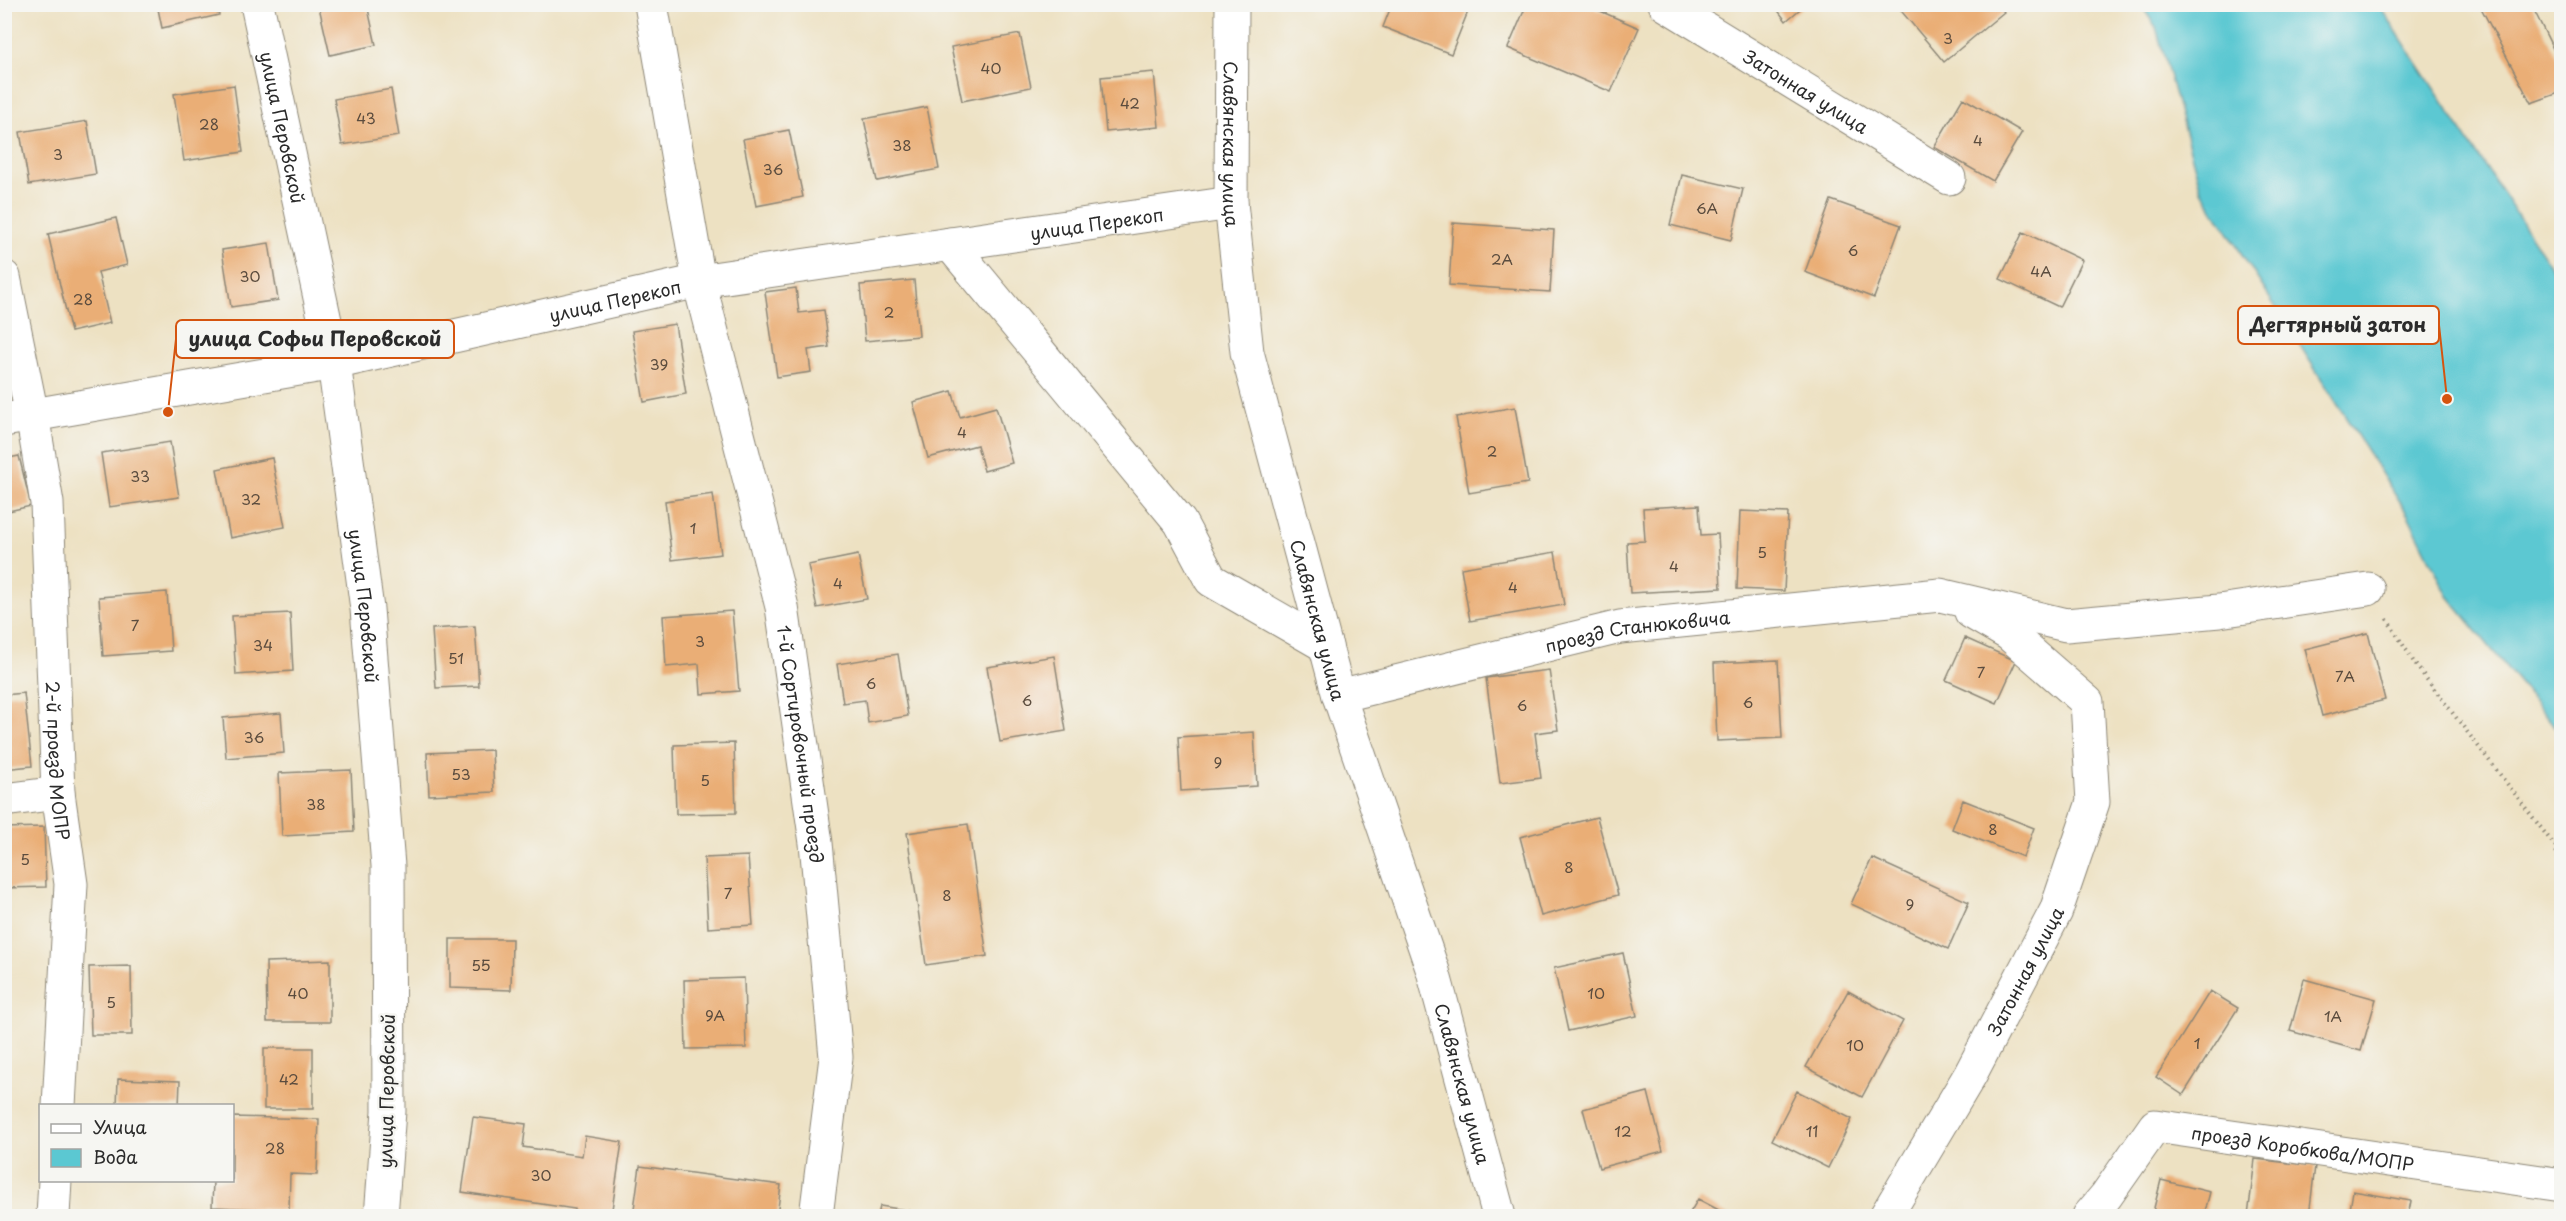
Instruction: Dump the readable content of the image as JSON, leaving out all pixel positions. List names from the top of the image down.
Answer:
{
  "streets": {
    "street": [
      "Затонная улица",
      "улица Перовской",
      "Славянская улица",
      "улица Перекоп",
      "проезд Станюковича",
      "1-й Сортировочный проезд",
      "2-й проезд МОПР",
      "проезд Коробкова/МОПР"
    ]
  },
  "crossings": [
    ["Затонная улица", "проезд Станюковича"],
    ["улица Перовской", "улица Перекоп"],
    ["Славянская улица", "улица Перекоп"],
    ["Славянская улица", "проезд Станюковича"],
    ["улица Перекоп", "1-й Сортировочный проезд"],
    ["улица Перекоп", "2-й проезд МОПР"]
  ],
  "places": ["Дегтярный затон", "улица Софьи Перовской"],
  "house_numbers": [
    "3",
    "40",
    "42",
    "43",
    "28",
    "4",
    "38",
    "3",
    "36",
    "6А",
    "6",
    "2А",
    "4А",
    "30",
    "28",
    "2",
    "39",
    "4",
    "2",
    "33",
    "32",
    "1",
    "5",
    "4",
    "4",
    "4",
    "7",
    "3",
    "34",
    "51",
    "7",
    "7А",
    "6",
    "6",
    "6",
    "6",
    "36",
    "9",
    "53",
    "5",
    "38",
    "8",
    "5",
    "8",
    "7",
    "8",
    "9",
    "55",
    "40",
    "10",
    "5",
    "9А",
    "1А",
    "1",
    "10",
    "42",
    "12",
    "11",
    "28",
    "30"
  ],
  "legend": ["Улица", "Вода"]
}
